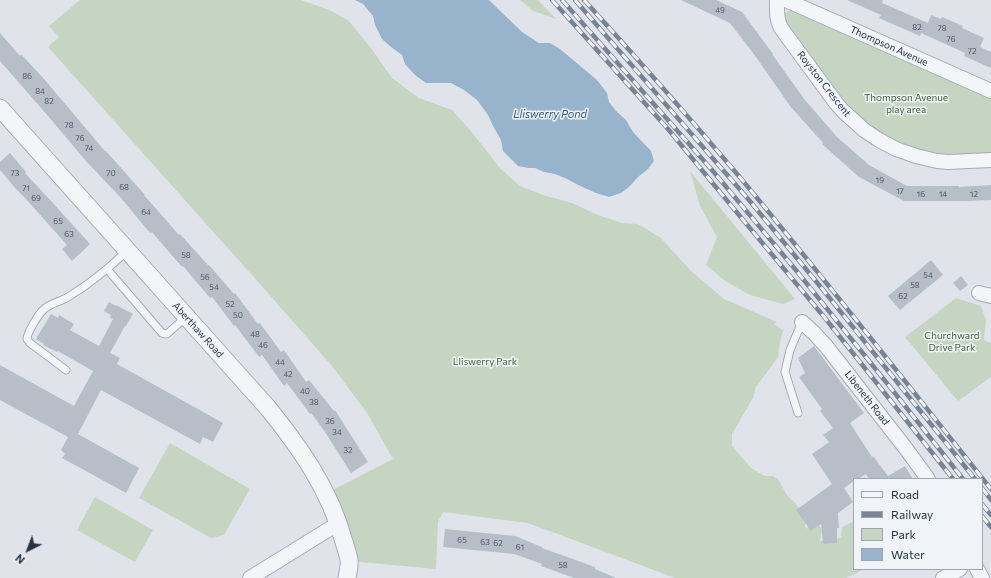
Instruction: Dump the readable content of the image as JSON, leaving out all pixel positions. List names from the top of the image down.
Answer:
{
  "streets": {
    "street": [
      "Thompson Avenue",
      "Royston Crescent",
      "Aberthaw Road",
      "Libeneth Road"
    ]
  },
  "water": ["Lliswerry Pond"],
  "parks": ["Thompson Avenue play area", "Churchward Drive Park", "Lliswerry Park"],
  "house_numbers": [
    "49",
    "82",
    "78",
    "76",
    "72",
    "86",
    "84",
    "82",
    "78",
    "76",
    "74",
    "73",
    "70",
    "19",
    "68",
    "71",
    "17",
    "16",
    "14",
    "12",
    "69",
    "64",
    "65",
    "63",
    "58",
    "54",
    "56",
    "58",
    "54",
    "62",
    "52",
    "50",
    "48",
    "46",
    "44",
    "42",
    "40",
    "38",
    "36",
    "34",
    "32",
    "65",
    "63",
    "62",
    "61",
    "58"
  ],
  "legend": [
    "Road",
    "Railway",
    "Park",
    "Water"
  ],
  "north": "bottom left"
}
